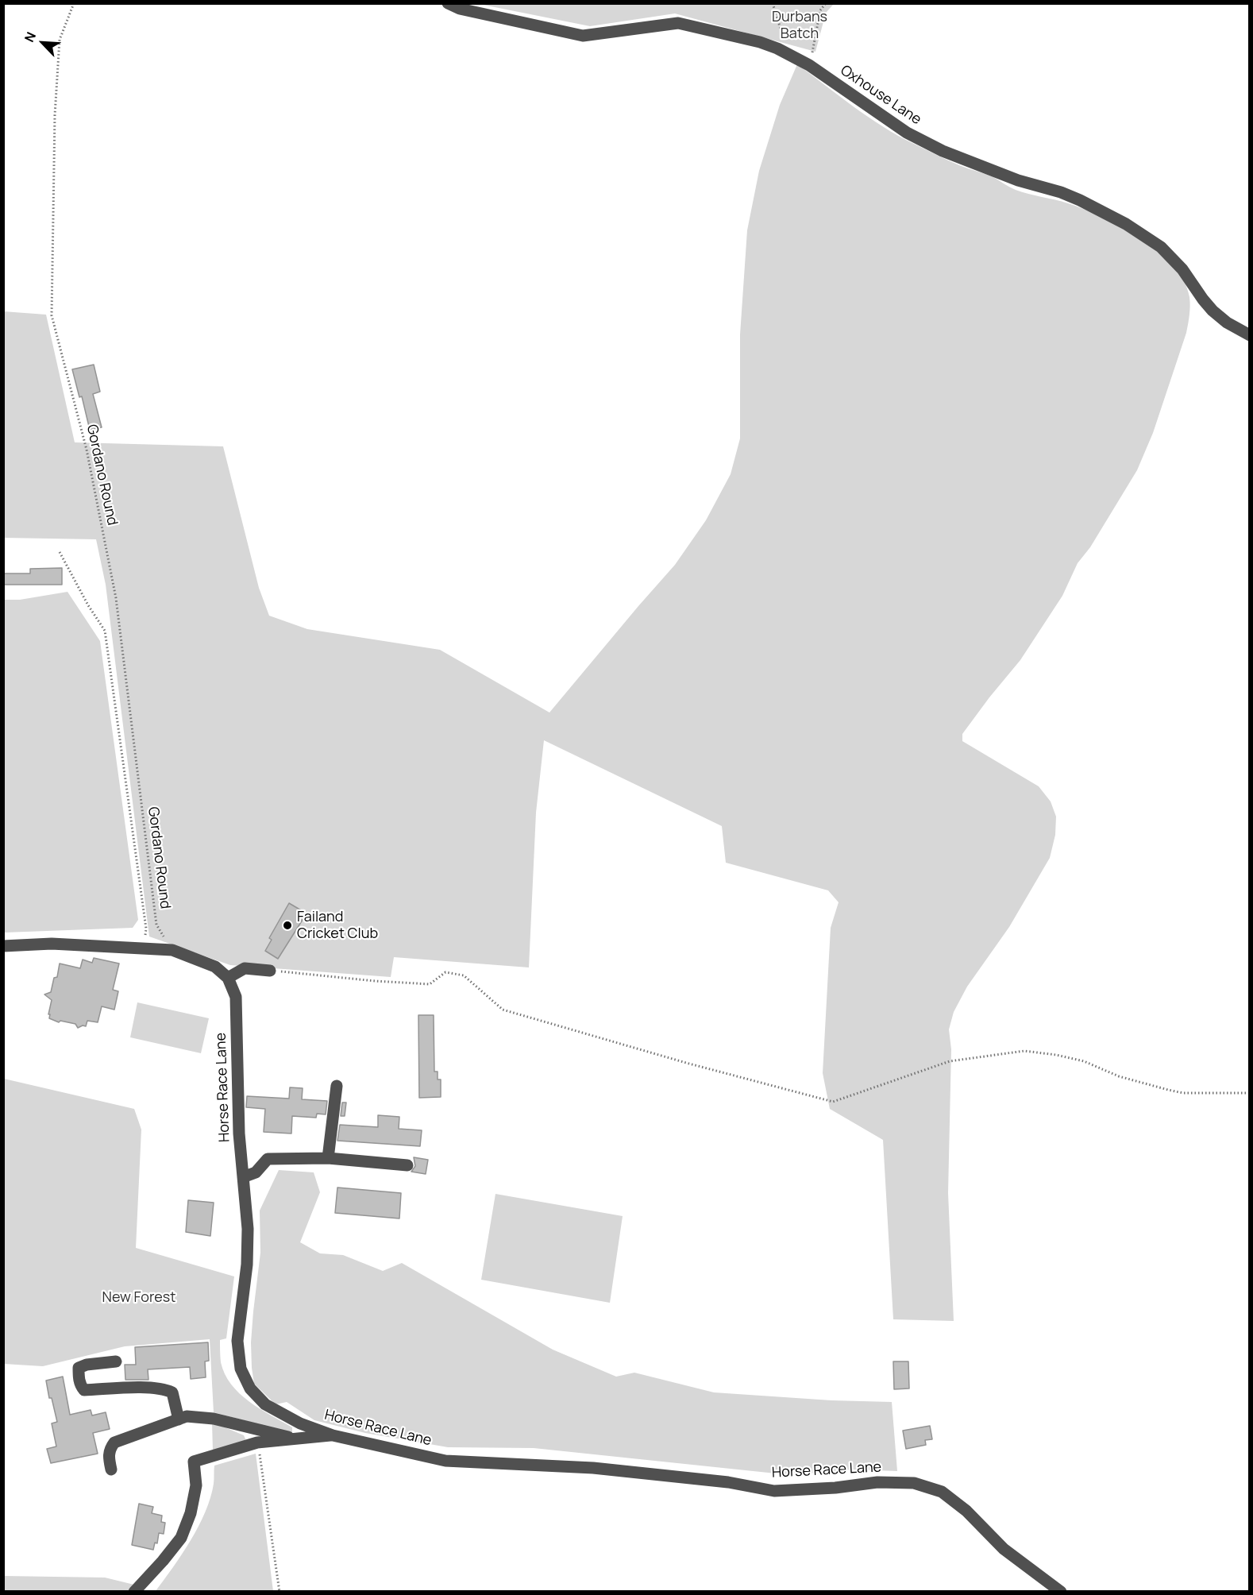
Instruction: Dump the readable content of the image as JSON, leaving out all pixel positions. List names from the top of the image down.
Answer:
{
  "streets": {
    "street": ["Oxhouse Lane", "Horse Race Lane"],
    "path": ["Gordano Round"]
  },
  "parks": ["Durbans Batch", "New Forest"],
  "places": ["Failand Cricket Club"],
  "north": "top left"
}
